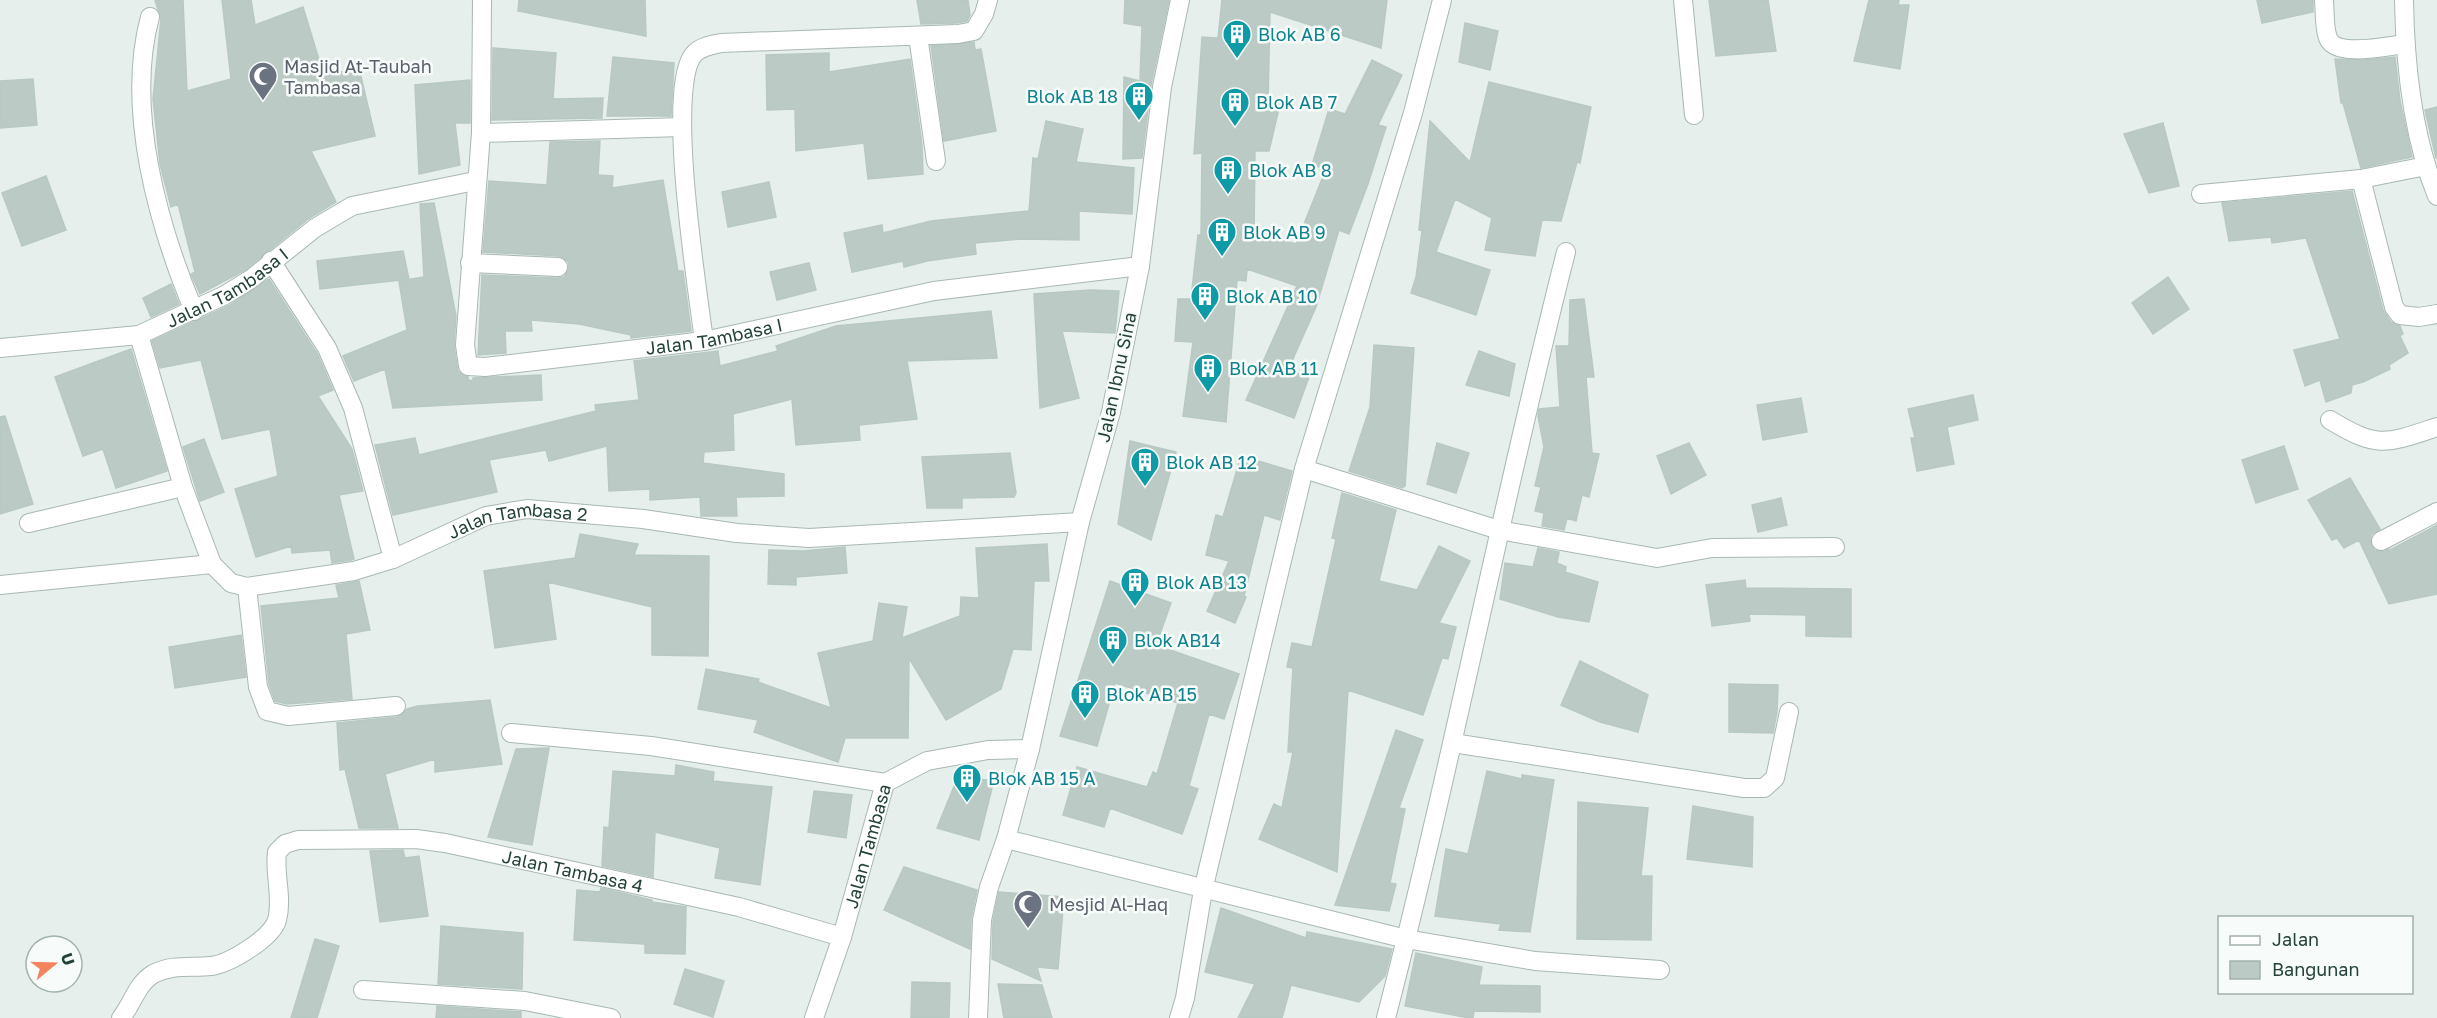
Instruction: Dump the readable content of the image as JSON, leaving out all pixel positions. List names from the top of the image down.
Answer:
{
  "streets": {
    "street": [
      "Jalan Tambasa I",
      "Jalan Ibnu Sina",
      "Jalan Tambasa 2",
      "Jalan Tambasa",
      "Jalan Tambasa 4"
    ]
  },
  "crossings": [
    ["Jalan Tambasa I", "Jalan Ibnu Sina"],
    ["Jalan Ibnu Sina", "Jalan Tambasa 2"],
    ["Jalan Ibnu Sina", "Jalan Tambasa"],
    ["Jalan Tambasa", "Jalan Tambasa 4"]
  ],
  "places": {
    "building": [
      "Blok AB 6",
      "Blok AB 18",
      "Blok AB 7",
      "Blok AB 8",
      "Blok AB 9",
      "Blok AB 10",
      "Blok AB 11",
      "Blok AB 12",
      "Blok AB 13",
      "Blok AB14",
      "Blok AB 15",
      "Blok AB 15 A"
    ],
    "mosque": ["Masjid At-Taubah Tambasa", "Mesjid Al-Haq"]
  },
  "legend": ["Jalan", "Bangunan"],
  "north": "right"
}
